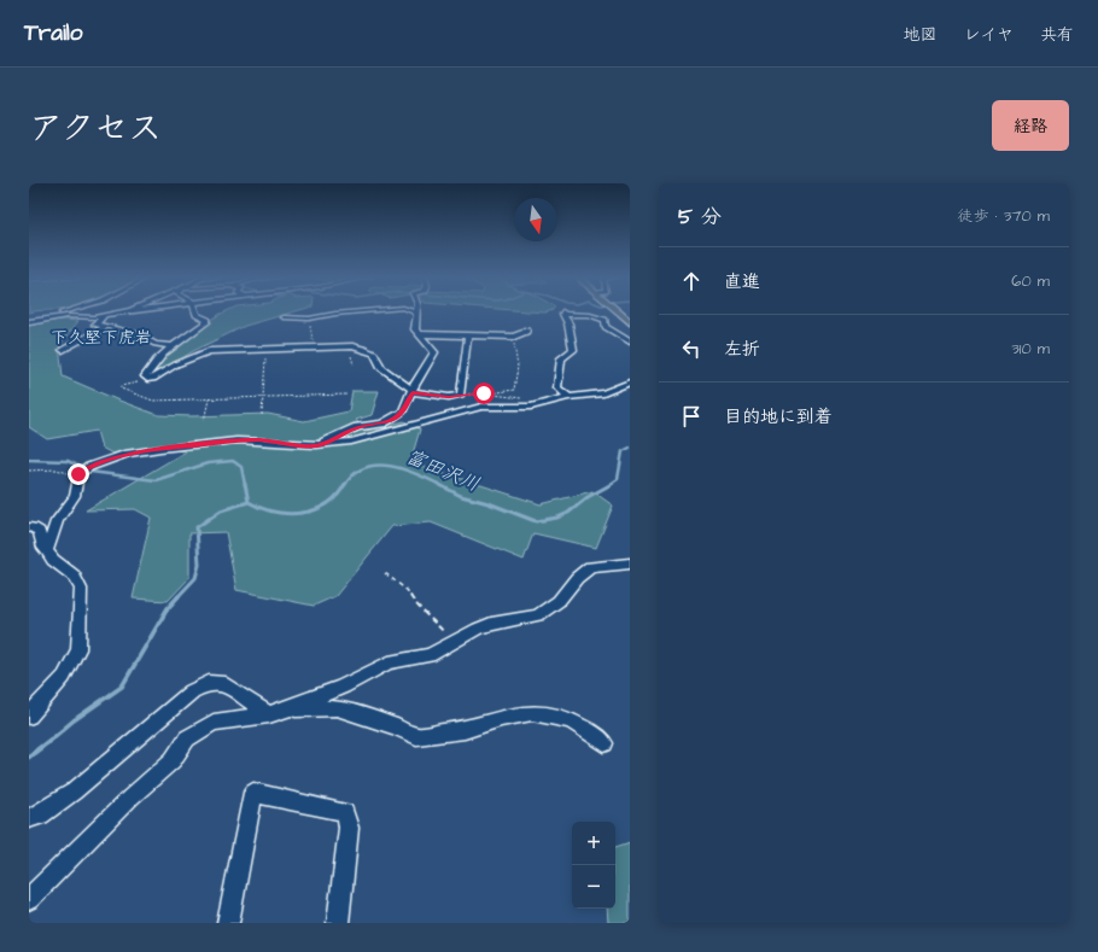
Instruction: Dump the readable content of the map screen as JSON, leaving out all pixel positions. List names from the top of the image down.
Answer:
{
  "districts": ["下久堅下虎岩"],
  "water": ["富田沢川"],
  "north": "bottom",
  "page": {
    "header": "Trailo",
    "nav": ["地図", "レイヤ", "共有"],
    "title": "アクセス",
    "buttons": "経路",
    "heading": ["5 分", "徒歩 · 370 m"],
    "list": [
      ["直進", "60 m"],
      ["左折", "310 m"],
      "目的地に到着"
    ],
    "map_buttons": ["+", "−"]
  }
}
